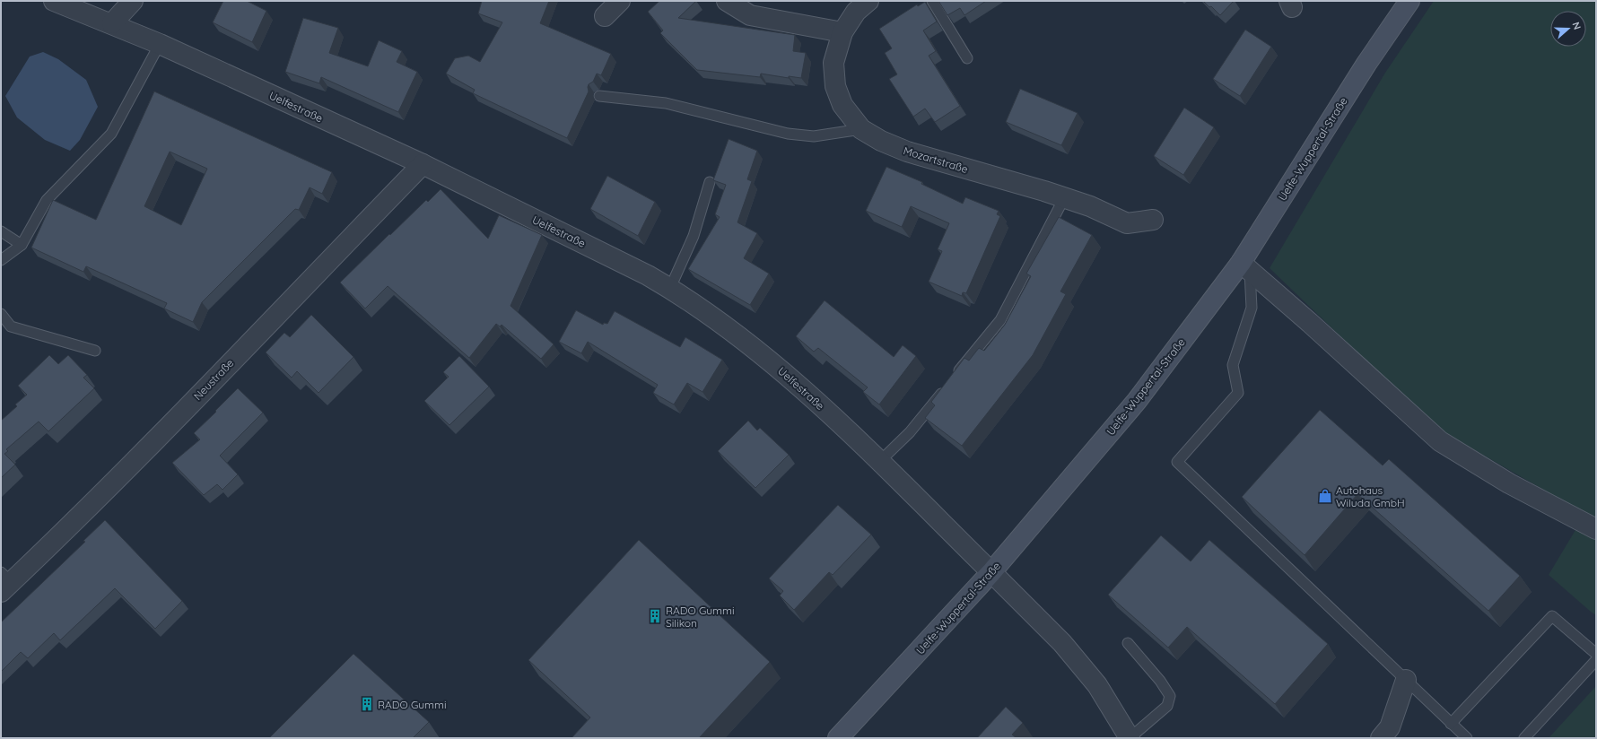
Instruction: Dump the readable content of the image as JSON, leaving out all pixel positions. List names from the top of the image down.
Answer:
{
  "streets": {
    "main road": ["Uelfe-Wuppertal-Straße"],
    "street": ["Uelfestraße", "Mozartstraße", "Neustraße"]
  },
  "crossings": [
    ["Uelfestraße", "Uelfe-Wuppertal-Straße"],
    ["Uelfestraße", "Neustraße"]
  ],
  "places": {
    "shop": ["Autohaus Wiluda GmbH"],
    "building": ["RADO Gummi Silikon", "RADO Gummi"]
  },
  "north": "right"
}
